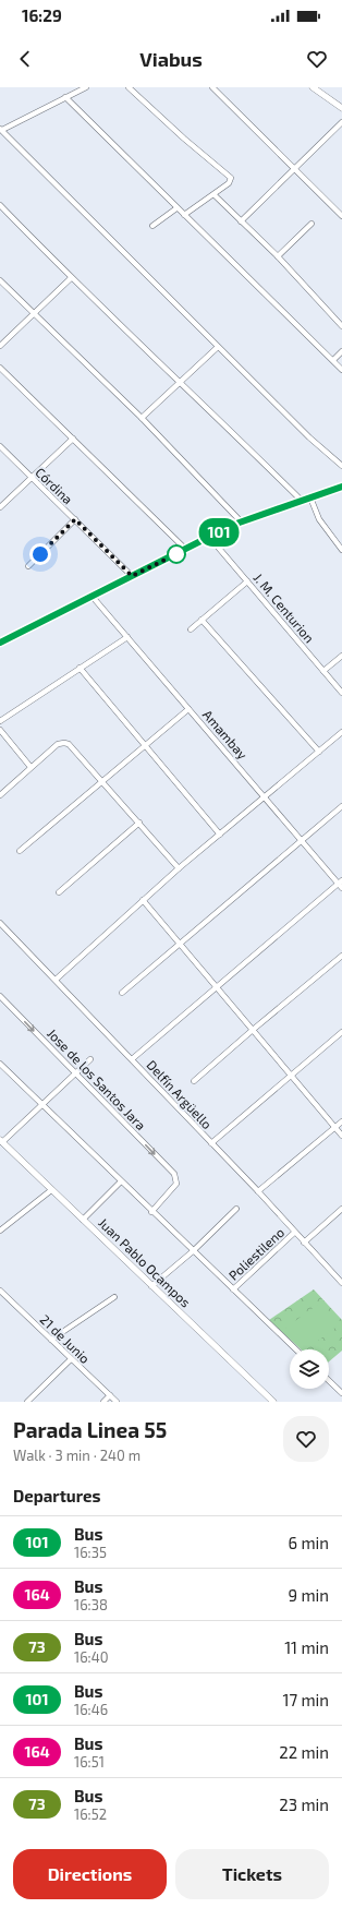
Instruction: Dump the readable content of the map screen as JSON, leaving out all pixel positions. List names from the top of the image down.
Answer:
{
  "streets": {
    "street": [
      "Córdina",
      "J. M. Centurion",
      "Amambay",
      "Jose de los Santos Jara",
      "Delfín Argüello",
      "Poliestileno",
      "Juan Pablo Ocampos",
      "21 de Junio"
    ]
  },
  "crossings": [
    ["Delfín Argüello", "Poliestileno"]
  ],
  "lines": ["bus line 101"],
  "page": {
    "status": "16:29",
    "header": "Viabus",
    "on_map": "101",
    "heading": [
      ["Parada Linea 55", "Walk · 3 min · 240 m"],
      "Departures"
    ],
    "list": [
      {
        "mark": "101",
        "name": "Bus",
        "note": "16:35",
        "value": "6 min"
      },
      {
        "mark": "164",
        "name": "Bus",
        "note": "16:38",
        "value": "9 min"
      },
      {
        "mark": "73",
        "name": "Bus",
        "note": "16:40",
        "value": "11 min"
      },
      {
        "mark": "101",
        "name": "Bus",
        "note": "16:46",
        "value": "17 min"
      },
      {
        "mark": "164",
        "name": "Bus",
        "note": "16:51",
        "value": "22 min"
      },
      {
        "mark": "73",
        "name": "Bus",
        "note": "16:52",
        "value": "23 min"
      }
    ],
    "buttons": ["Directions", "Tickets"]
  }
}
